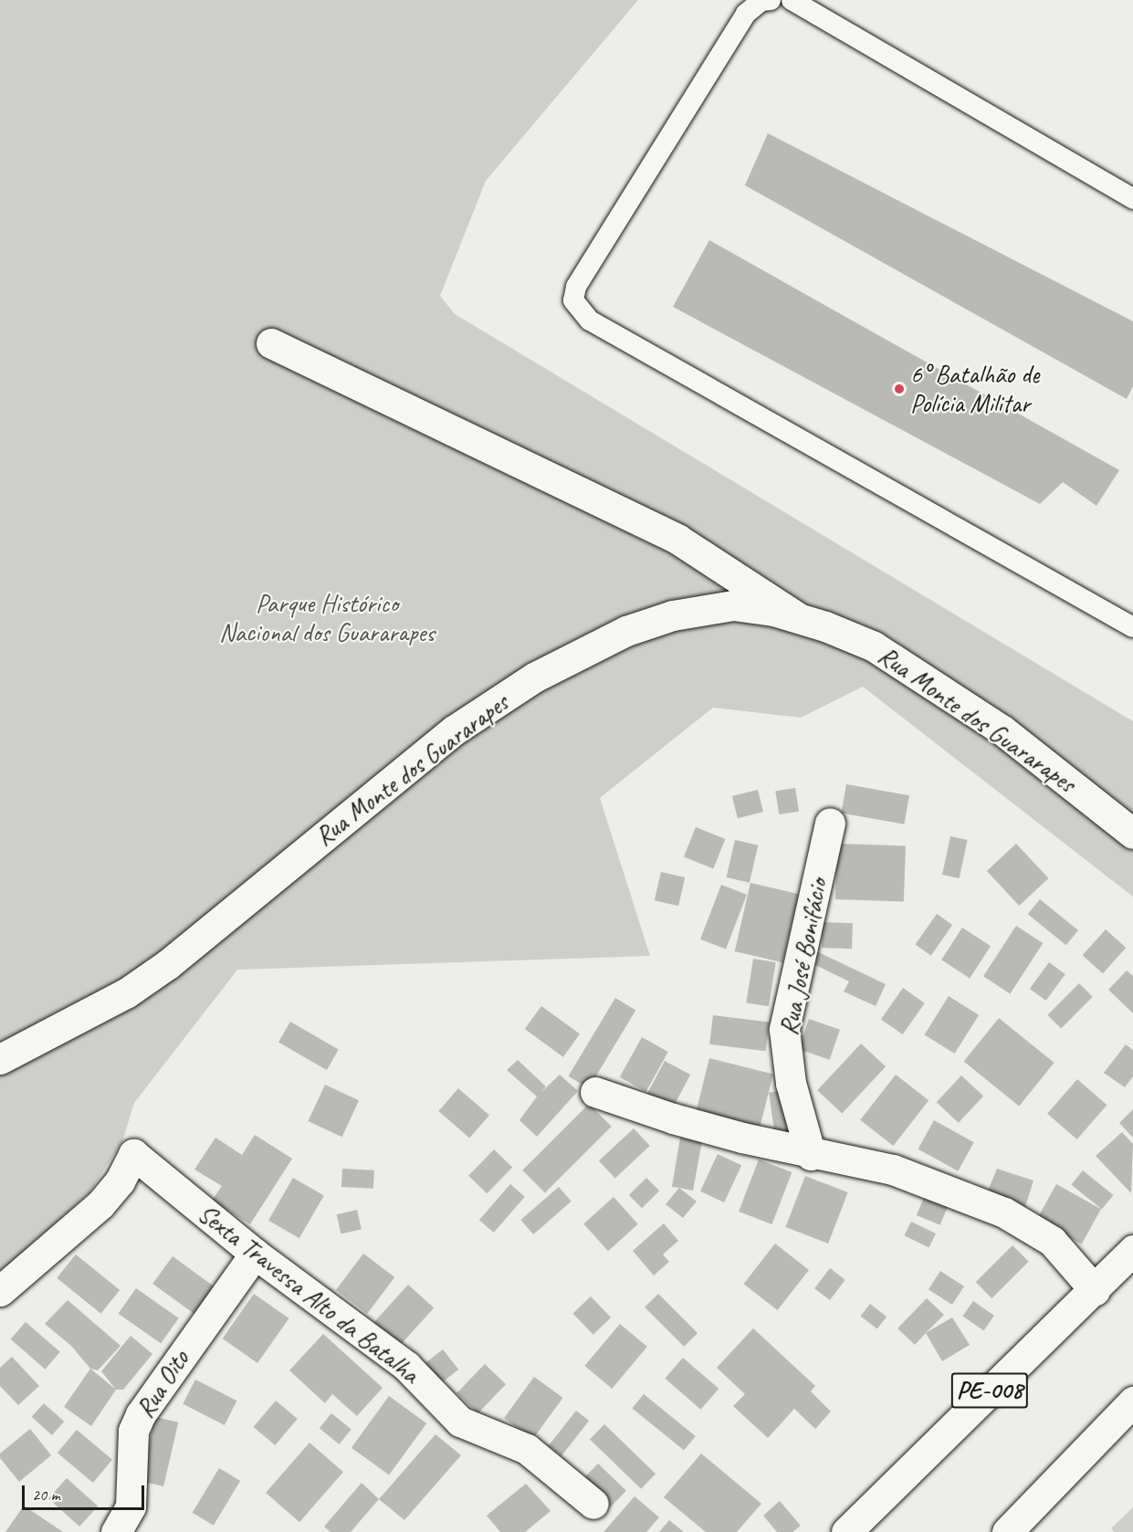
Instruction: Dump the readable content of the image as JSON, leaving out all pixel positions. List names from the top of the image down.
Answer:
{
  "streets": {
    "main road": [
      "Rua Monte dos Guararapes",
      "Rua José Bonifácio",
      "Sexta Travessa Alto da Batalha",
      "Rua Oito",
      "PE-008"
    ]
  },
  "crossings": [
    ["Sexta Travessa Alto da Batalha", "Rua Oito"]
  ],
  "parks": ["Parque Histórico Nacional dos Guararapes"],
  "places": ["6° Batalhão de Polícia Militar"],
  "scale_bar": "20 m"
}
